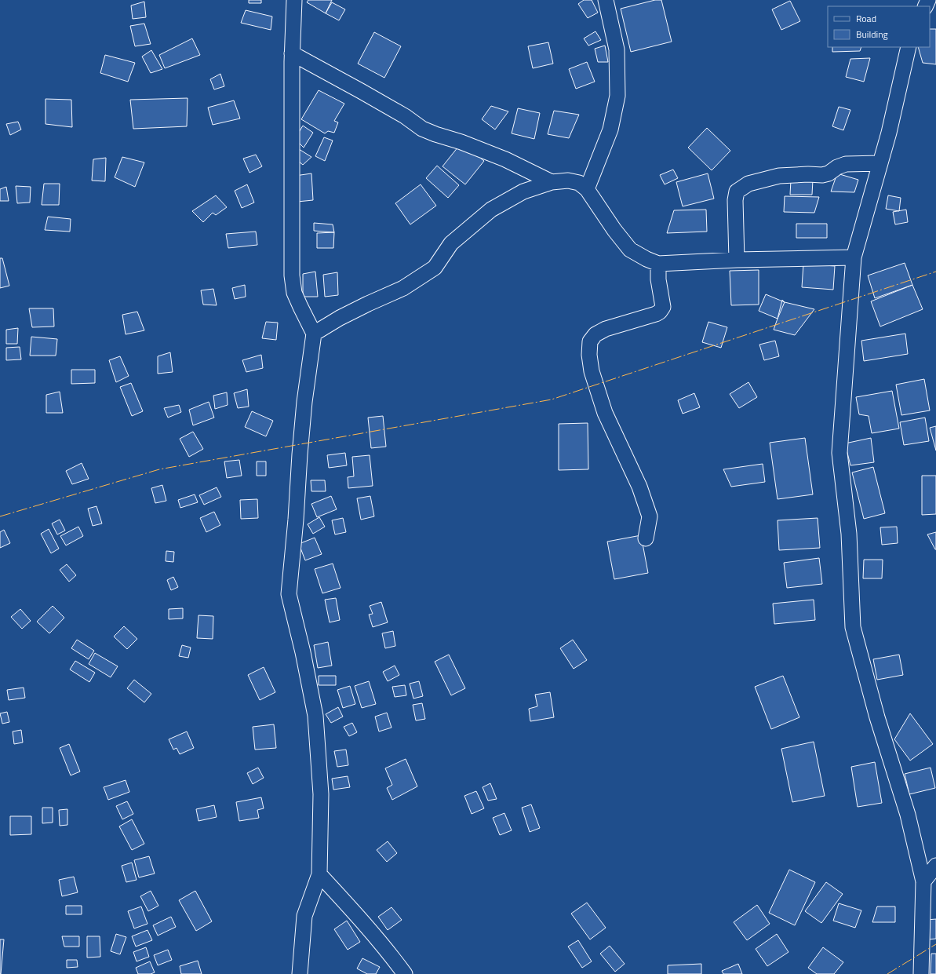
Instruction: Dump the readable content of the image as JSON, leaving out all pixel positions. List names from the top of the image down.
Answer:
{
  "legend": ["Road", "Building"]
}
